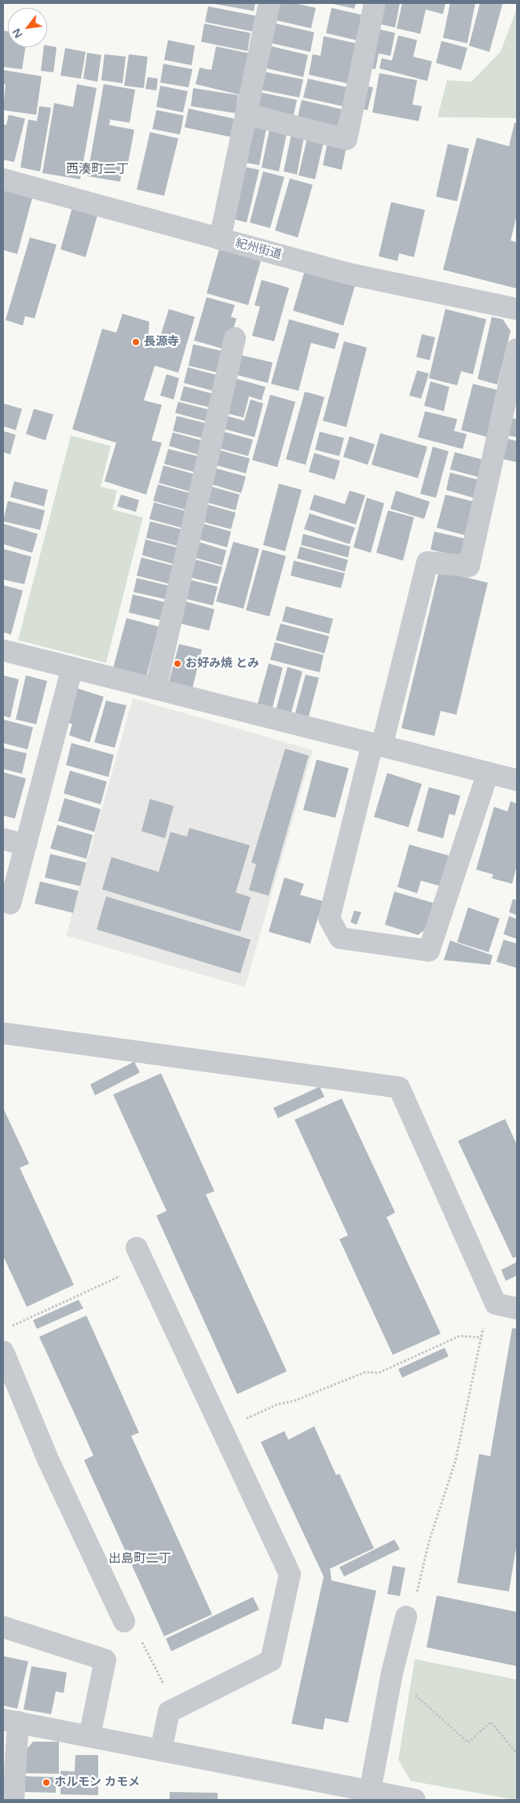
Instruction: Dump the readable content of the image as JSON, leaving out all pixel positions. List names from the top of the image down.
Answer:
{
  "streets": {
    "street": ["紀州街道"]
  },
  "districts": ["西湊町二丁", "出島町二丁"],
  "places": ["長源寺", "お好み焼 とみ", "ホルモン カモメ"],
  "north": "bottom left"
}
